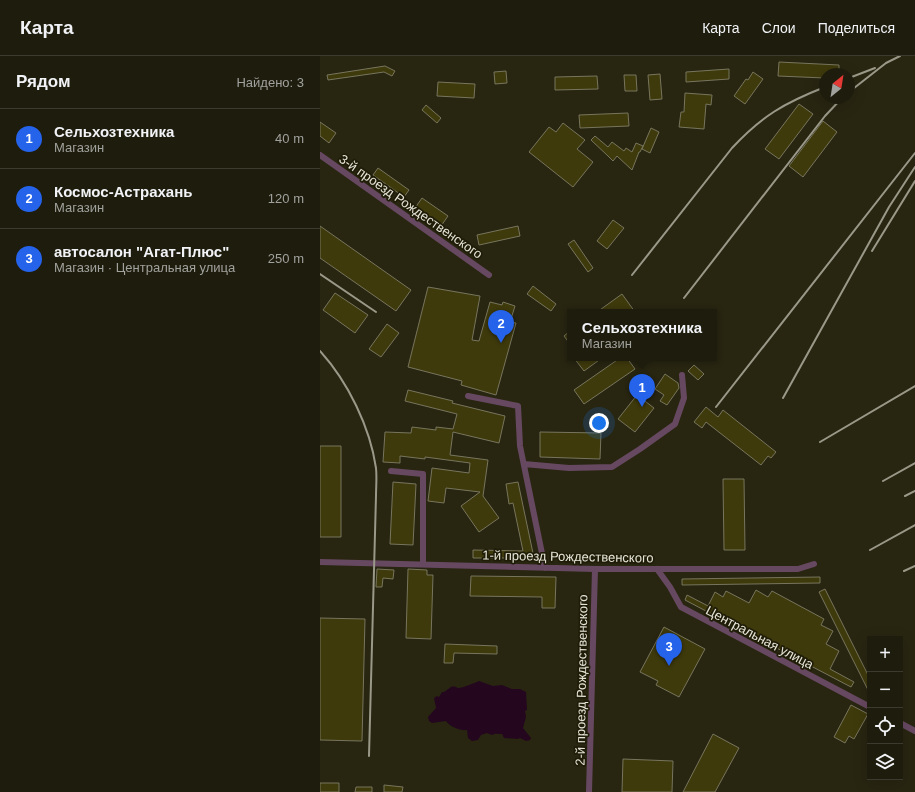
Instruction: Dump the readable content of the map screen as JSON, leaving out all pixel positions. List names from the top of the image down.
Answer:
{
  "streets": {
    "street": [
      "3-й проезд Рождественского",
      "1-й проезд Рождественского",
      "Центральная улица",
      "2-й проезд Рождественского"
    ]
  },
  "crossings": [
    ["1-й проезд Рождественского", "Центральная улица"],
    ["1-й проезд Рождественского", "2-й проезд Рождественского"]
  ],
  "north": "top right",
  "page": {
    "header": "Карта",
    "nav": ["Карта", "Слои", "Поделиться"],
    "heading": ["Рядом", "Найдено: 3"],
    "list": [
      {
        "mark": "1",
        "name": "Сельхозтехника",
        "note": "Магазин",
        "value": "40 m"
      },
      {
        "mark": "2",
        "name": "Космос-Астрахань",
        "note": "Магазин",
        "value": "120 m"
      },
      {
        "mark": "3",
        "name": "автосалон \"Агат-Плюс\"",
        "note": "Магазин · Центральная улица",
        "value": "250 m"
      }
    ],
    "popup": ["Сельхозтехника", "Магазин"],
    "pins": ["2", "1", "3"],
    "map_buttons": ["+", "−"]
  }
}
